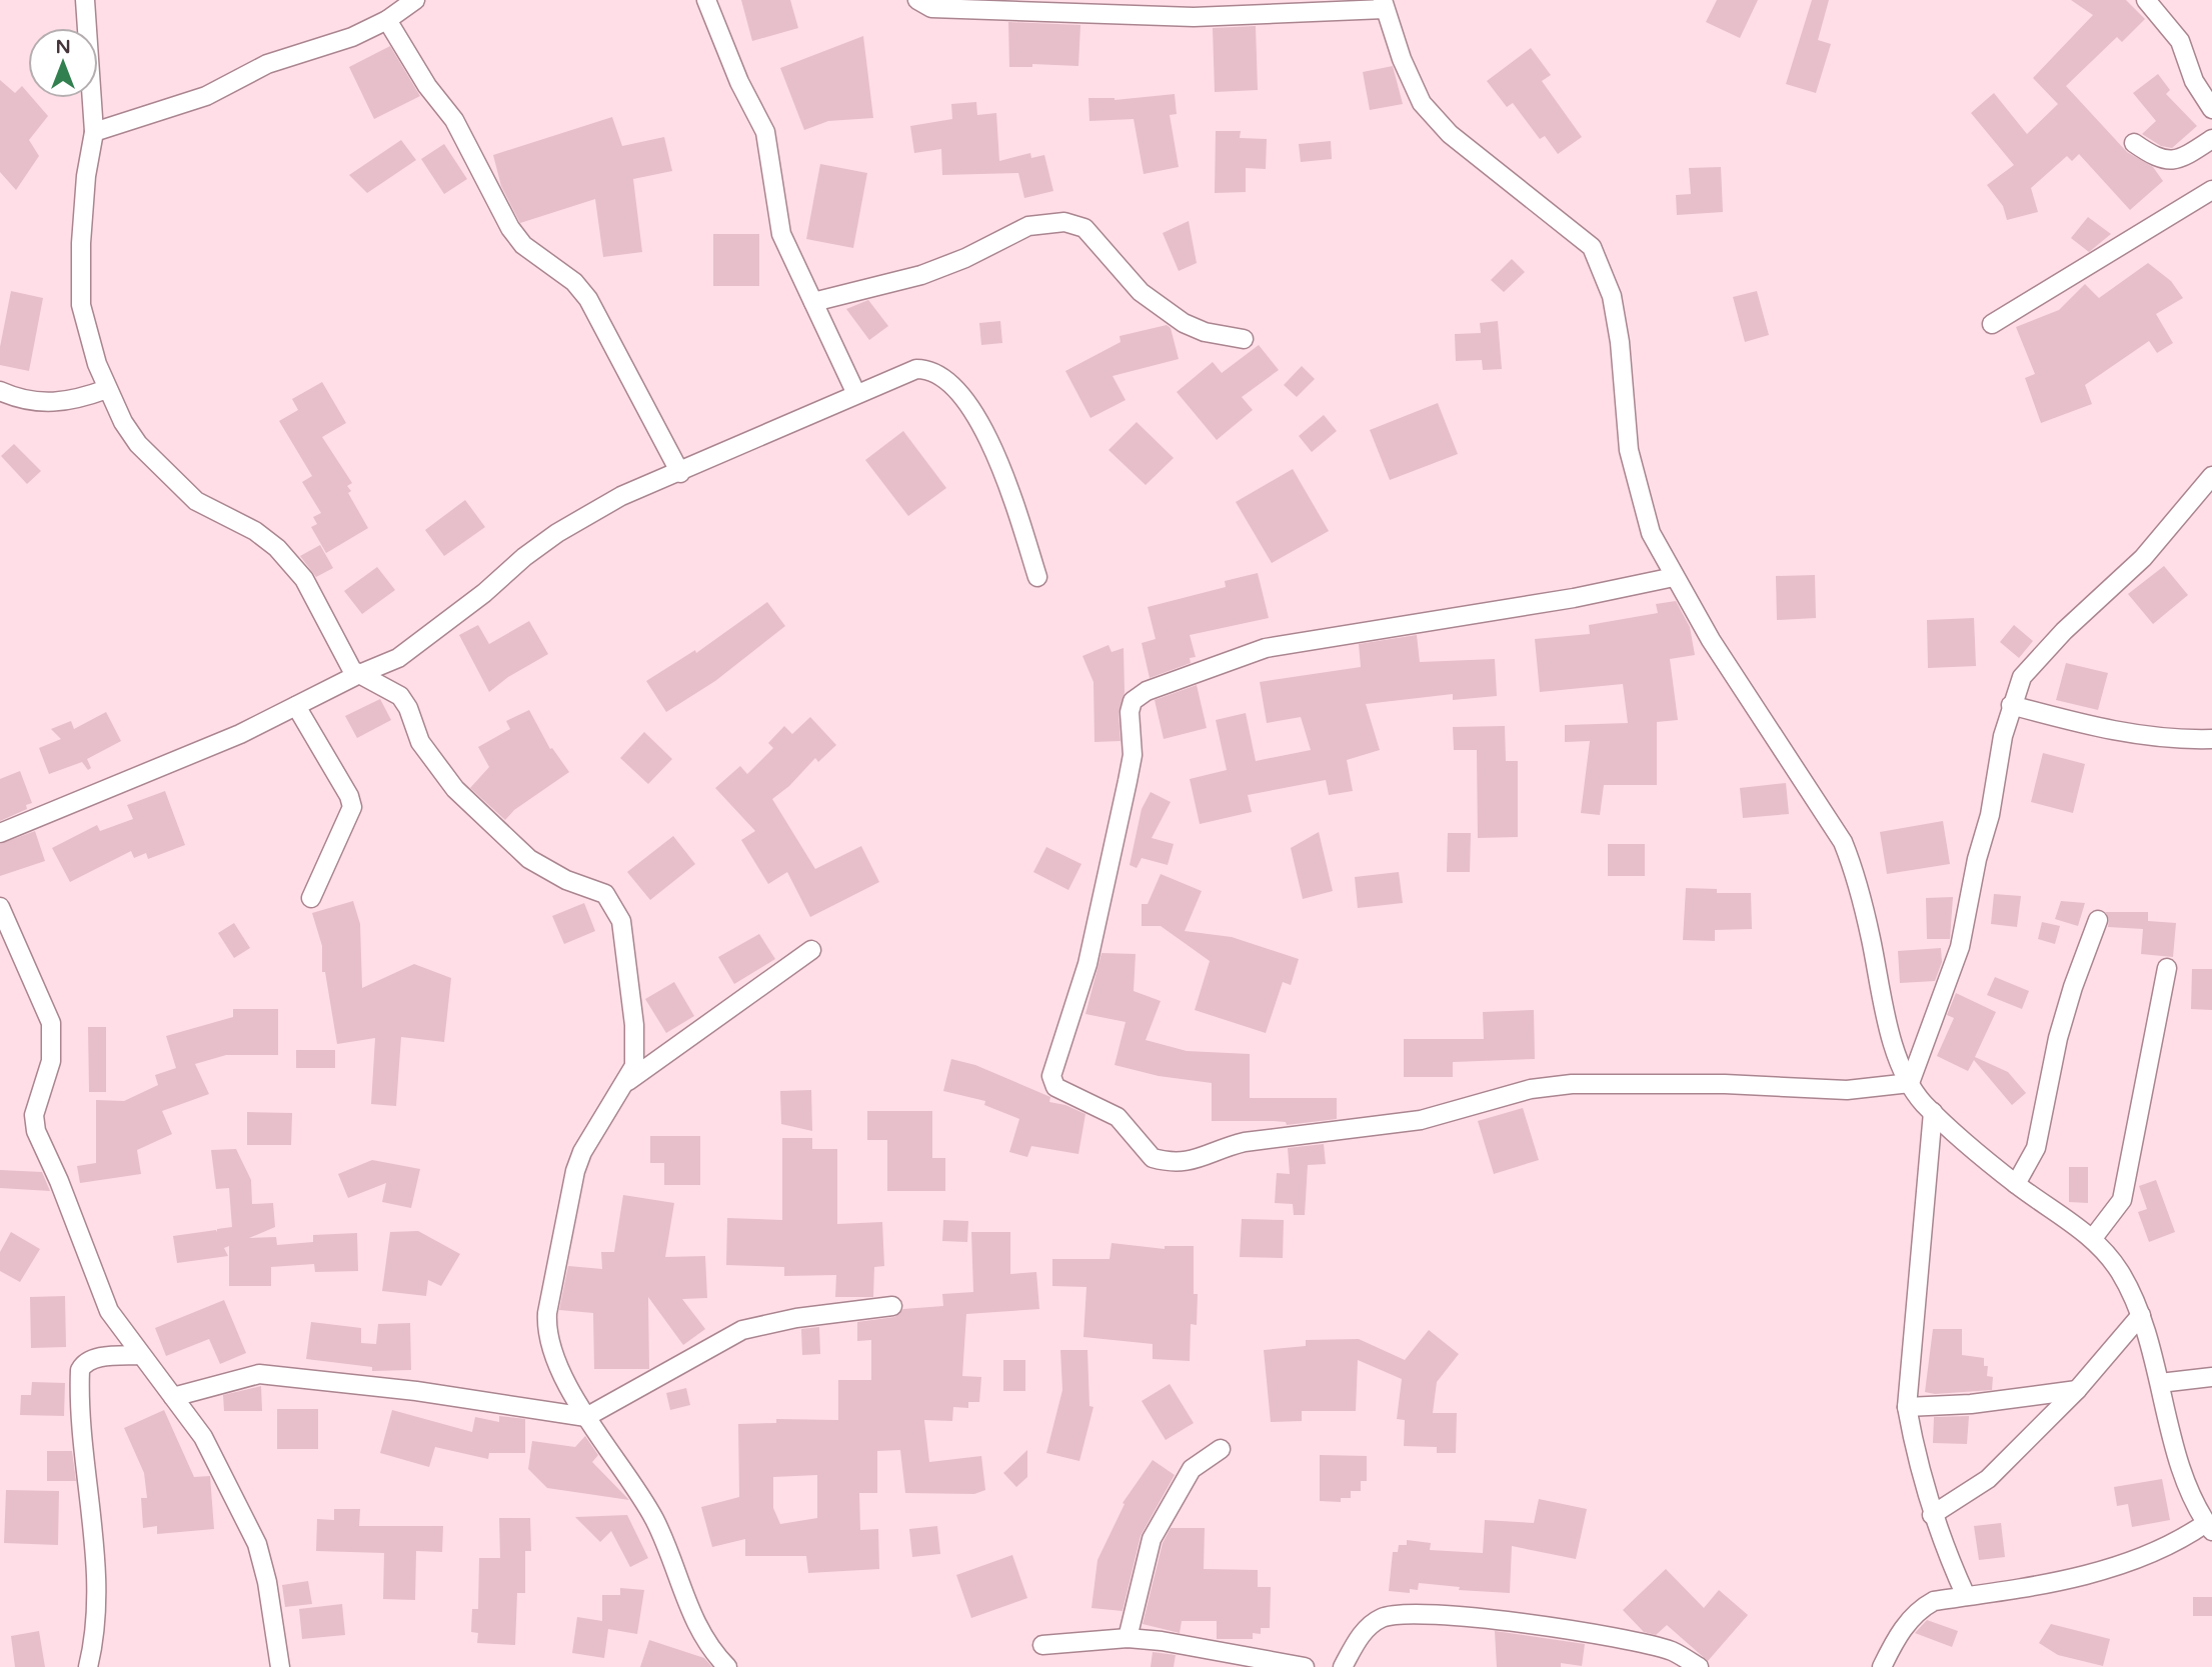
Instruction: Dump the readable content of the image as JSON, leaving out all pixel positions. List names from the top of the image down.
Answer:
{
  "north": "top"
}
